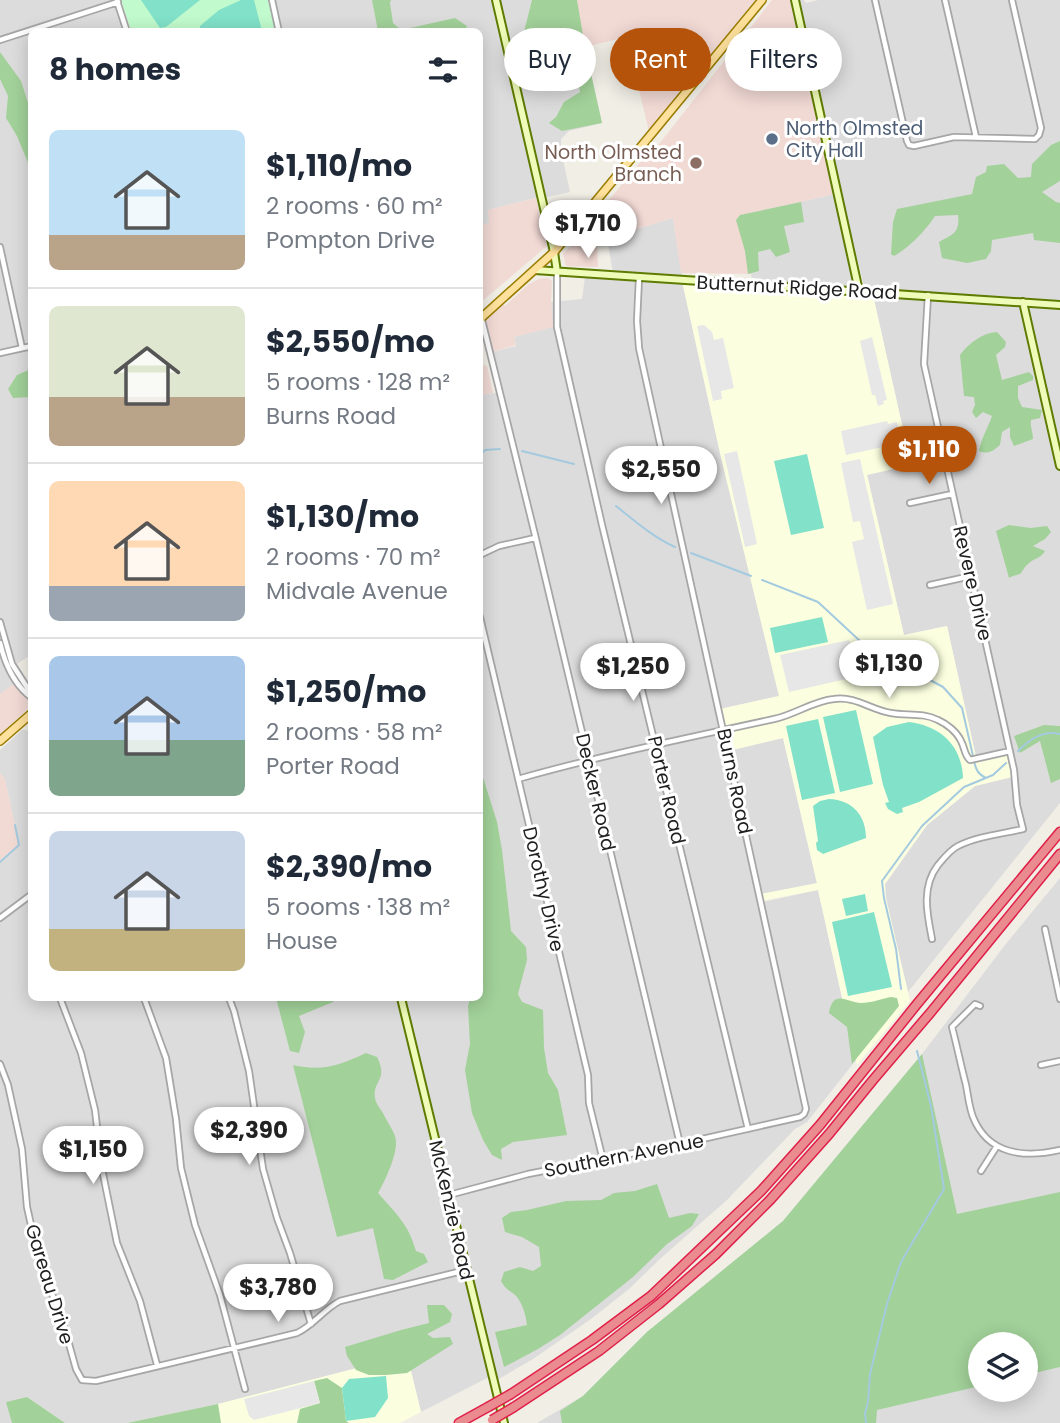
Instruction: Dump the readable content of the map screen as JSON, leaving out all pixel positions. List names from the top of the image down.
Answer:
{
  "streets": {
    "street": [
      "Butternut Ridge Road",
      "Revere Drive",
      "Burns Road",
      "Porter Road",
      "Decker Road",
      "Dorothy Drive",
      "Southern Avenue",
      "McKenzie Road",
      "Gareau Drive"
    ]
  },
  "crossings": [
    ["Butternut Ridge Road", "Revere Drive"],
    ["Butternut Ridge Road", "Burns Road"],
    ["Butternut Ridge Road", "Porter Road"],
    ["Burns Road", "Southern Avenue"],
    ["Porter Road", "Southern Avenue"],
    ["Decker Road", "Southern Avenue"],
    ["Dorothy Drive", "Southern Avenue"],
    ["Southern Avenue", "McKenzie Road"]
  ],
  "places": ["North Olmsted City Hall", "North Olmsted Branch"],
  "page": {
    "chip": ["Buy", "Rent", "Filters"],
    "heading": "8 homes",
    "list": [
      {
        "name": "$1,110/mo",
        "note": "2 rooms · 60 m² · Pompton Drive"
      },
      {
        "name": "$2,550/mo",
        "note": "5 rooms · 128 m² · Burns Road"
      },
      {
        "name": "$1,130/mo",
        "note": "2 rooms · 70 m² · Midvale Avenue"
      },
      {
        "name": "$1,250/mo",
        "note": "2 rooms · 58 m² · Porter Road"
      },
      {
        "name": "$2,390/mo",
        "note": "5 rooms · 138 m² · House"
      }
    ],
    "price": [
      "$1,710",
      "$1,110",
      "$2,550",
      "$1,130",
      "$1,250",
      "$2,390",
      "$1,150",
      "$3,780"
    ]
  }
}
